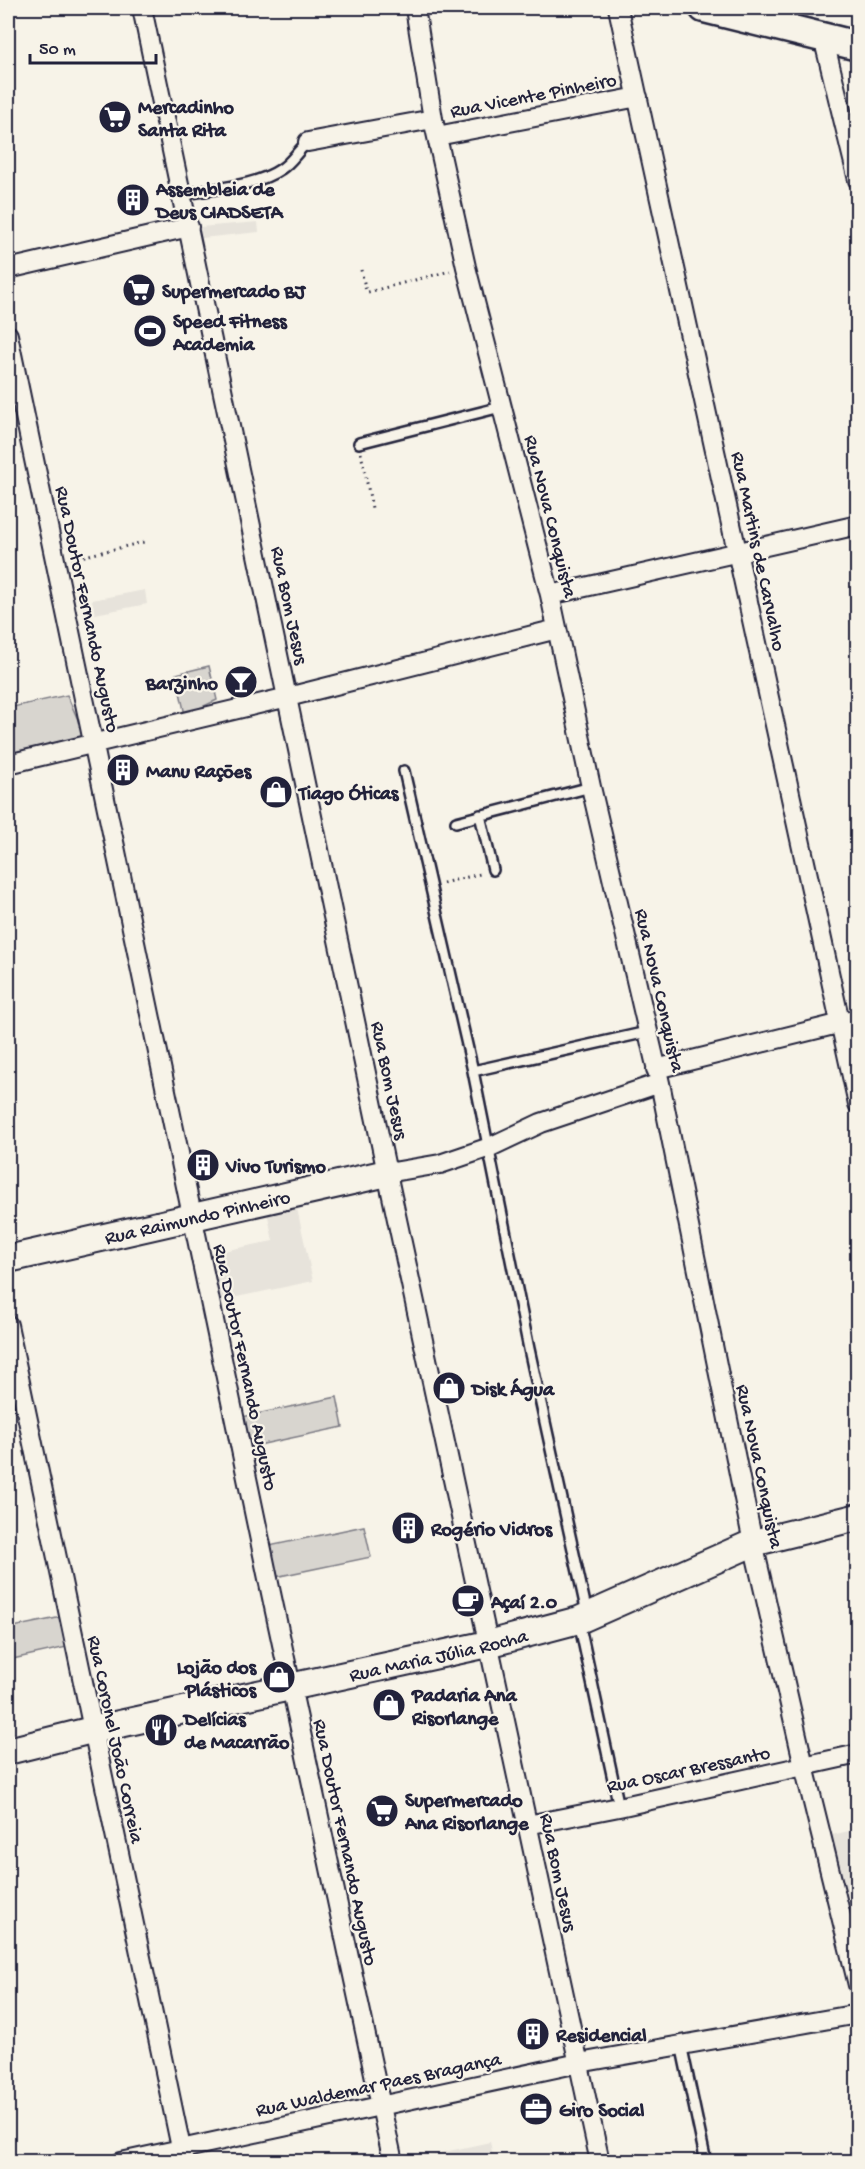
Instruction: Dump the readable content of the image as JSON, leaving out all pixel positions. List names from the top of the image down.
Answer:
{
  "streets": {
    "street": [
      "Rua Vicente Pinheiro",
      "Rua Nova Conquista",
      "Rua Martins de Carvalho",
      "Rua Bom Jesus",
      "Rua Doutor Fernando Augusto",
      "Rua Raimundo Pinheiro",
      "Rua Maria Júlia Rocha",
      "Rua Coronel João Correia",
      "Rua Oscar Bressanto",
      "Rua Waldemar Paes Bragança"
    ]
  },
  "crossings": [
    ["Rua Vicente Pinheiro", "Rua Nova Conquista"],
    ["Rua Vicente Pinheiro", "Rua Martins de Carvalho"],
    ["Rua Nova Conquista", "Rua Maria Júlia Rocha"],
    ["Rua Nova Conquista", "Rua Oscar Bressanto"],
    ["Rua Bom Jesus", "Rua Raimundo Pinheiro"],
    ["Rua Bom Jesus", "Rua Maria Júlia Rocha"],
    ["Rua Bom Jesus", "Rua Oscar Bressanto"],
    ["Rua Bom Jesus", "Rua Waldemar Paes Bragança"],
    ["Rua Doutor Fernando Augusto", "Rua Raimundo Pinheiro"],
    ["Rua Doutor Fernando Augusto", "Rua Maria Júlia Rocha"],
    ["Rua Doutor Fernando Augusto", "Rua Waldemar Paes Bragança"],
    ["Rua Maria Júlia Rocha", "Rua Coronel João Correia"],
    ["Rua Coronel João Correia", "Rua Waldemar Paes Bragança"]
  ],
  "places": {
    "supermarket": ["Mercadinho Santa Rita", "Supermercado BJ", "Supermercado Ana Risorlange"],
    "building": [
      "Assembleia de Deus CIADSETA",
      "Manu Rações",
      "Vivo Turismo",
      "Rogério Vidros",
      "Residencial"
    ],
    "sports": ["Speed Fitness Academia"],
    "bar": ["Barzinho"],
    "shop": [
      "Tiago Óticas",
      "Disk Água",
      "Lojão dos Plásticos",
      "Padaria Ana Risorlange"
    ],
    "cafe": ["Açaí 2.0"],
    "restaurant": ["Delícias de Macarrão"],
    "office": ["Giro Social"]
  },
  "scale_bar": "50 m"
}
